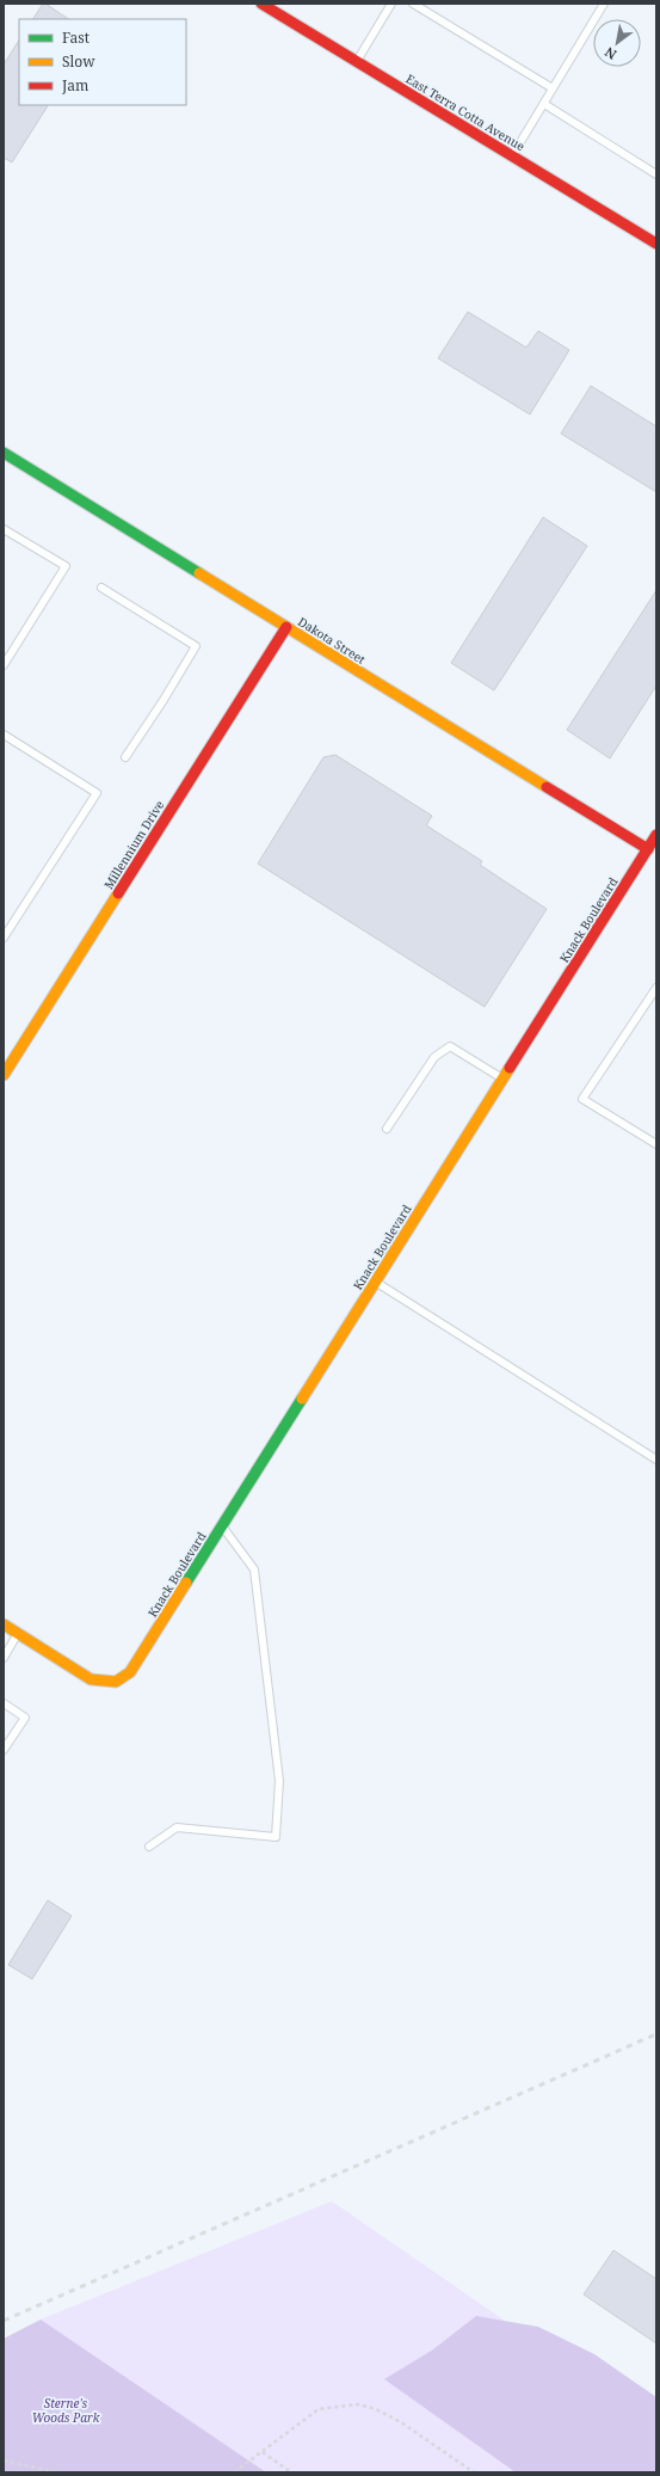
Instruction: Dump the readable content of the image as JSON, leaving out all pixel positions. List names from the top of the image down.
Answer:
{
  "streets": {
    "street": [
      "East Terra Cotta Avenue",
      "Dakota Street",
      "Millennium Drive",
      "Knack Boulevard"
    ]
  },
  "crossings": [
    ["Dakota Street", "Millennium Drive"],
    ["Dakota Street", "Knack Boulevard"]
  ],
  "parks": ["Sterne's Woods Park"],
  "legend": ["Fast", "Slow", "Jam"],
  "north": "bottom left"
}
